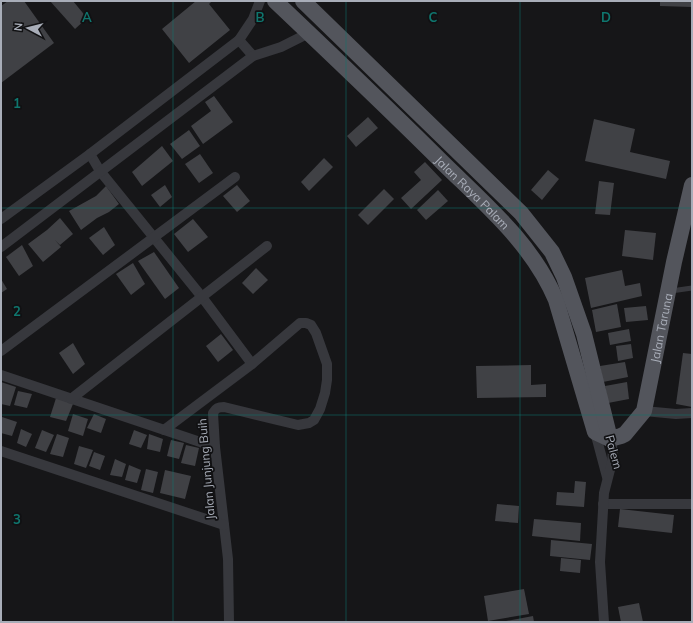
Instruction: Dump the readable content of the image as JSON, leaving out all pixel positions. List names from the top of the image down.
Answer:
{
  "streets": {
    "main road": ["Jalan Raya Palam", "Jalan Taruna"],
    "street": ["Palem", "Jalan Junjung Buih"]
  },
  "crossings": [
    ["Jalan Raya Palam", "Jalan Taruna"],
    ["Jalan Raya Palam", "Palem"]
  ],
  "north": "left",
  "grid": {
    "columns": [
      "A",
      "B",
      "C",
      "D"
    ],
    "rows": ["1", "2", "3"]
  }
}
